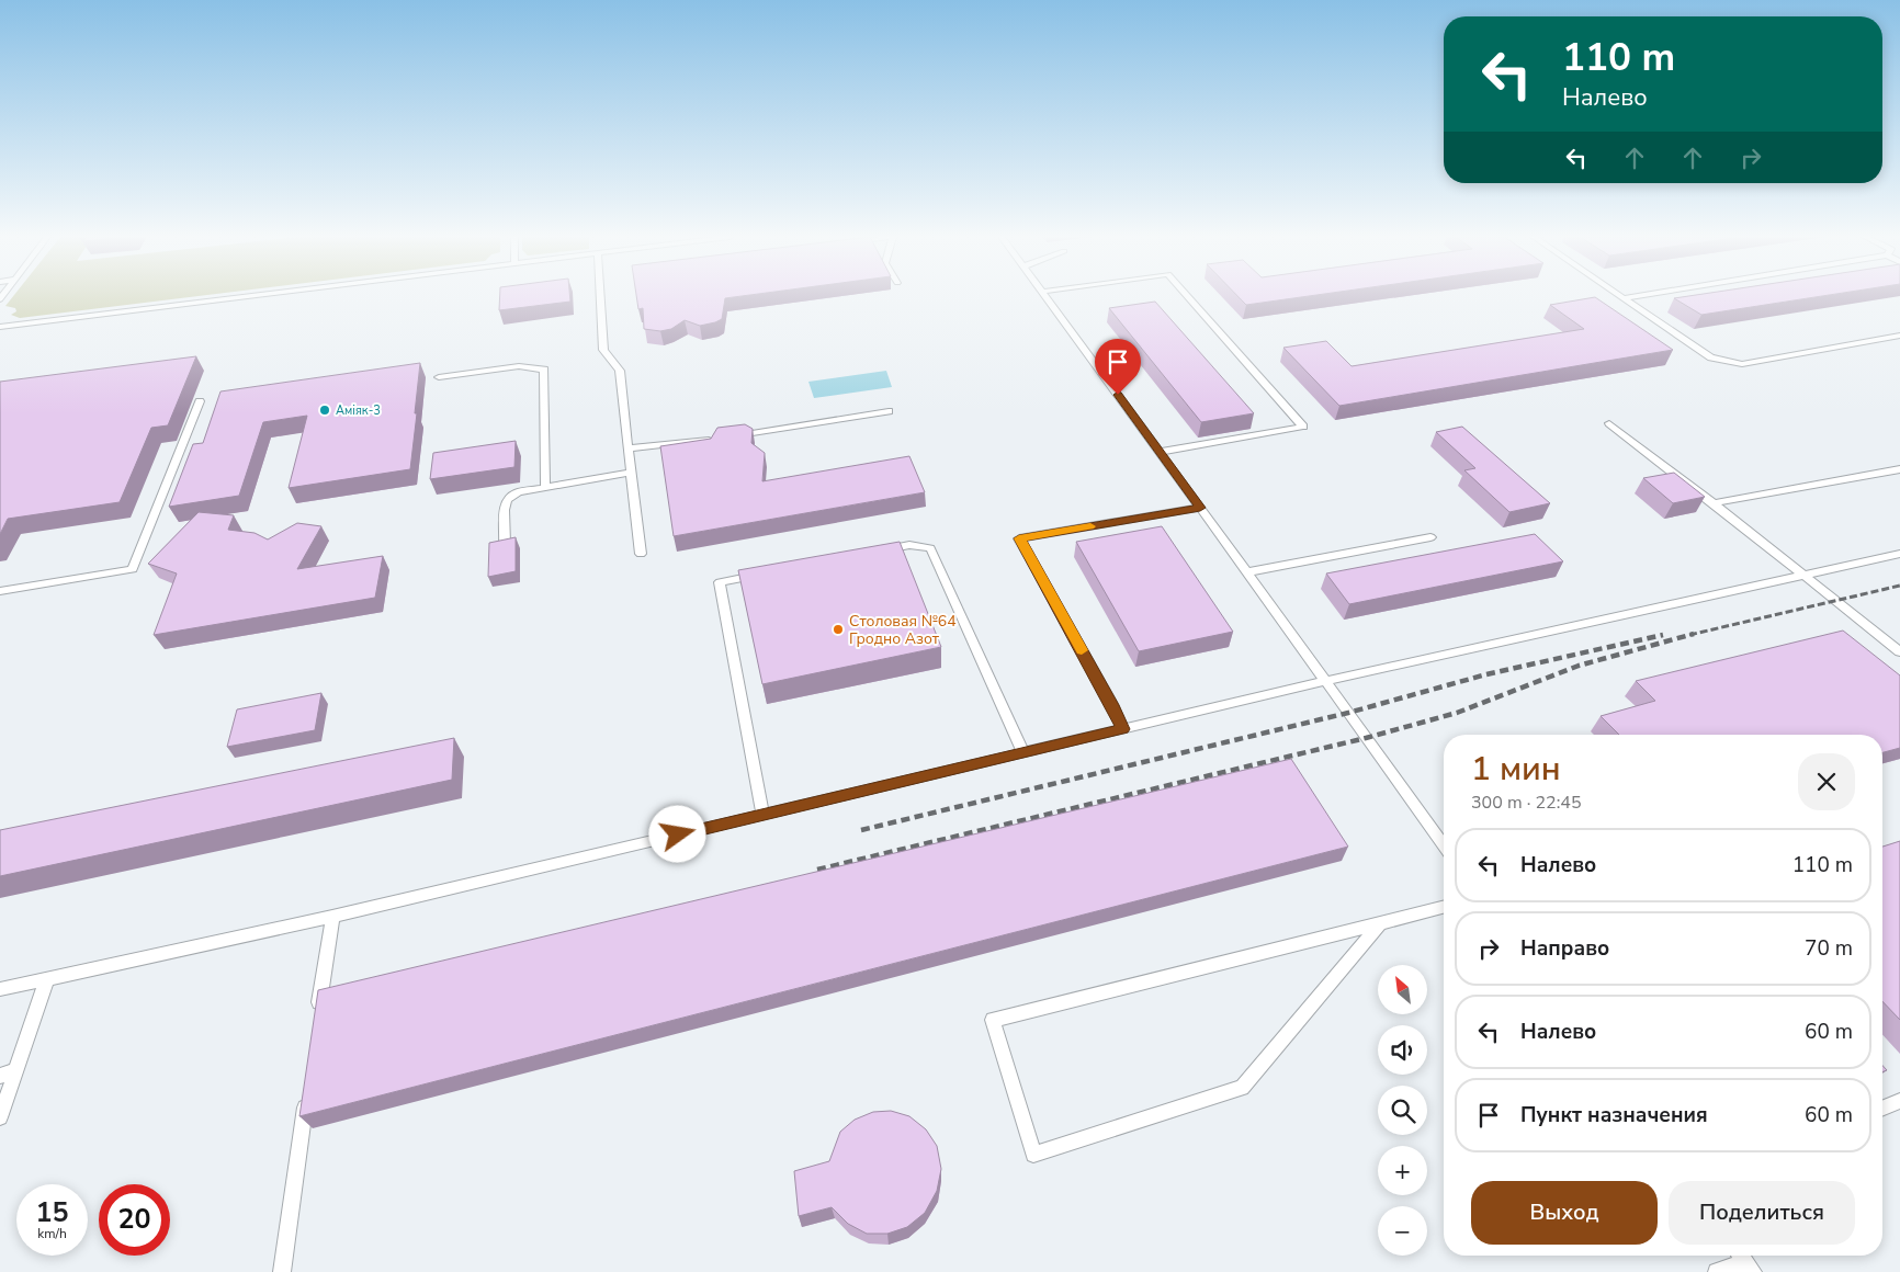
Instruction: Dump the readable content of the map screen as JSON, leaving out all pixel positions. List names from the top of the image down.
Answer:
{
  "places": ["Аміяк-3", "Столовая №64 Гродно Азот"],
  "north": "top left",
  "page": {
    "turn": ["110 m", "Налево"],
    "heading": ["1 мин", "300 m · 22:45"],
    "list": [
      {
        "name": "Налево",
        "value": "110 m"
      },
      {
        "name": "Направо",
        "value": "70 m"
      },
      {
        "name": "Налево",
        "value": "60 m"
      },
      {
        "name": "Пункт назначения",
        "value": "60 m"
      }
    ],
    "map_buttons": ["+", "−"],
    "buttons": ["Выход", "Поделиться"],
    "speed": "15 km/h",
    "limit": "20"
  }
}
